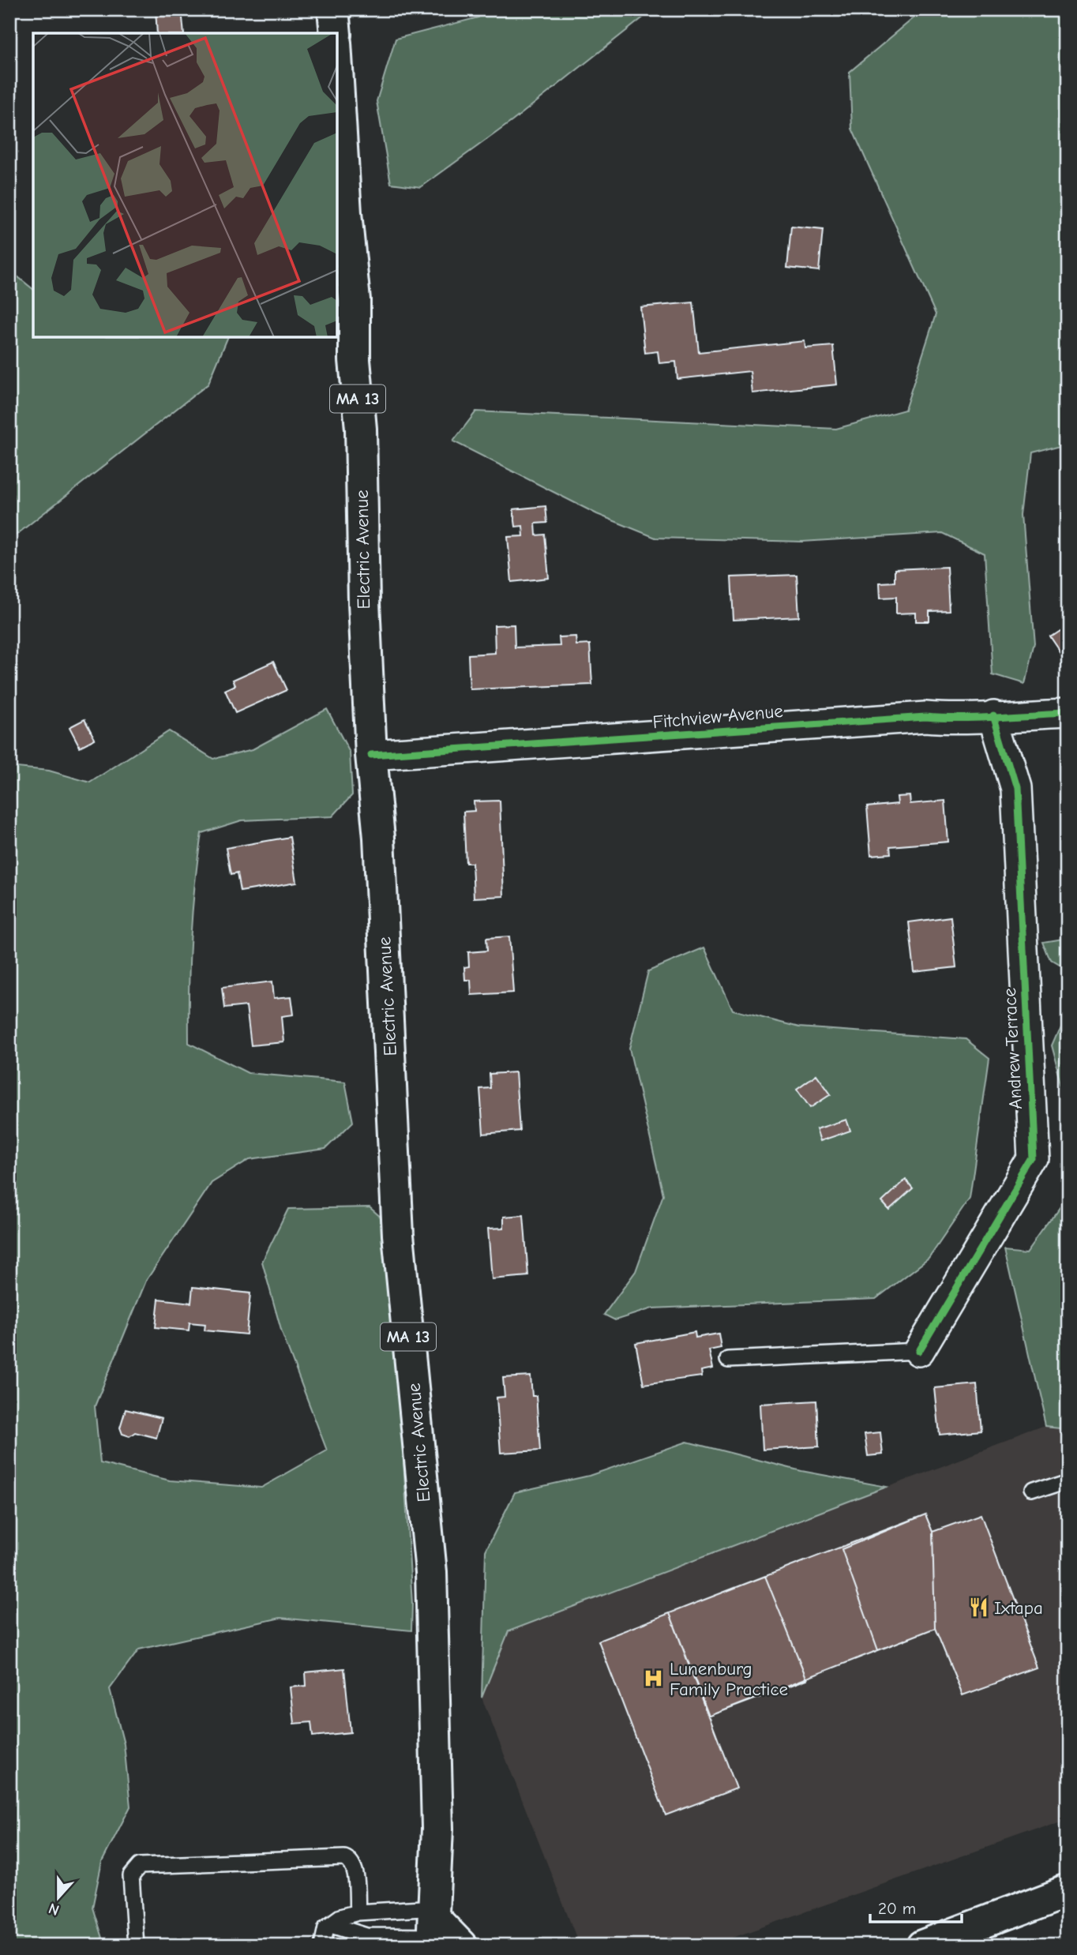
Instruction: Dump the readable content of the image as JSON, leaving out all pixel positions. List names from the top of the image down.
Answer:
{
  "streets": {
    "main road": ["MA 13", "Electric Avenue"],
    "street": ["Fitchview Avenue", "Andrew Terrace"]
  },
  "crossings": [
    ["Electric Avenue", "Fitchview Avenue"],
    ["Fitchview Avenue", "Andrew Terrace"]
  ],
  "places": {
    "restaurant": ["Ixtapa"],
    "hospital": ["Lunenburg Family Practice"]
  },
  "scale_bar": "20 m",
  "north": "bottom"
}
